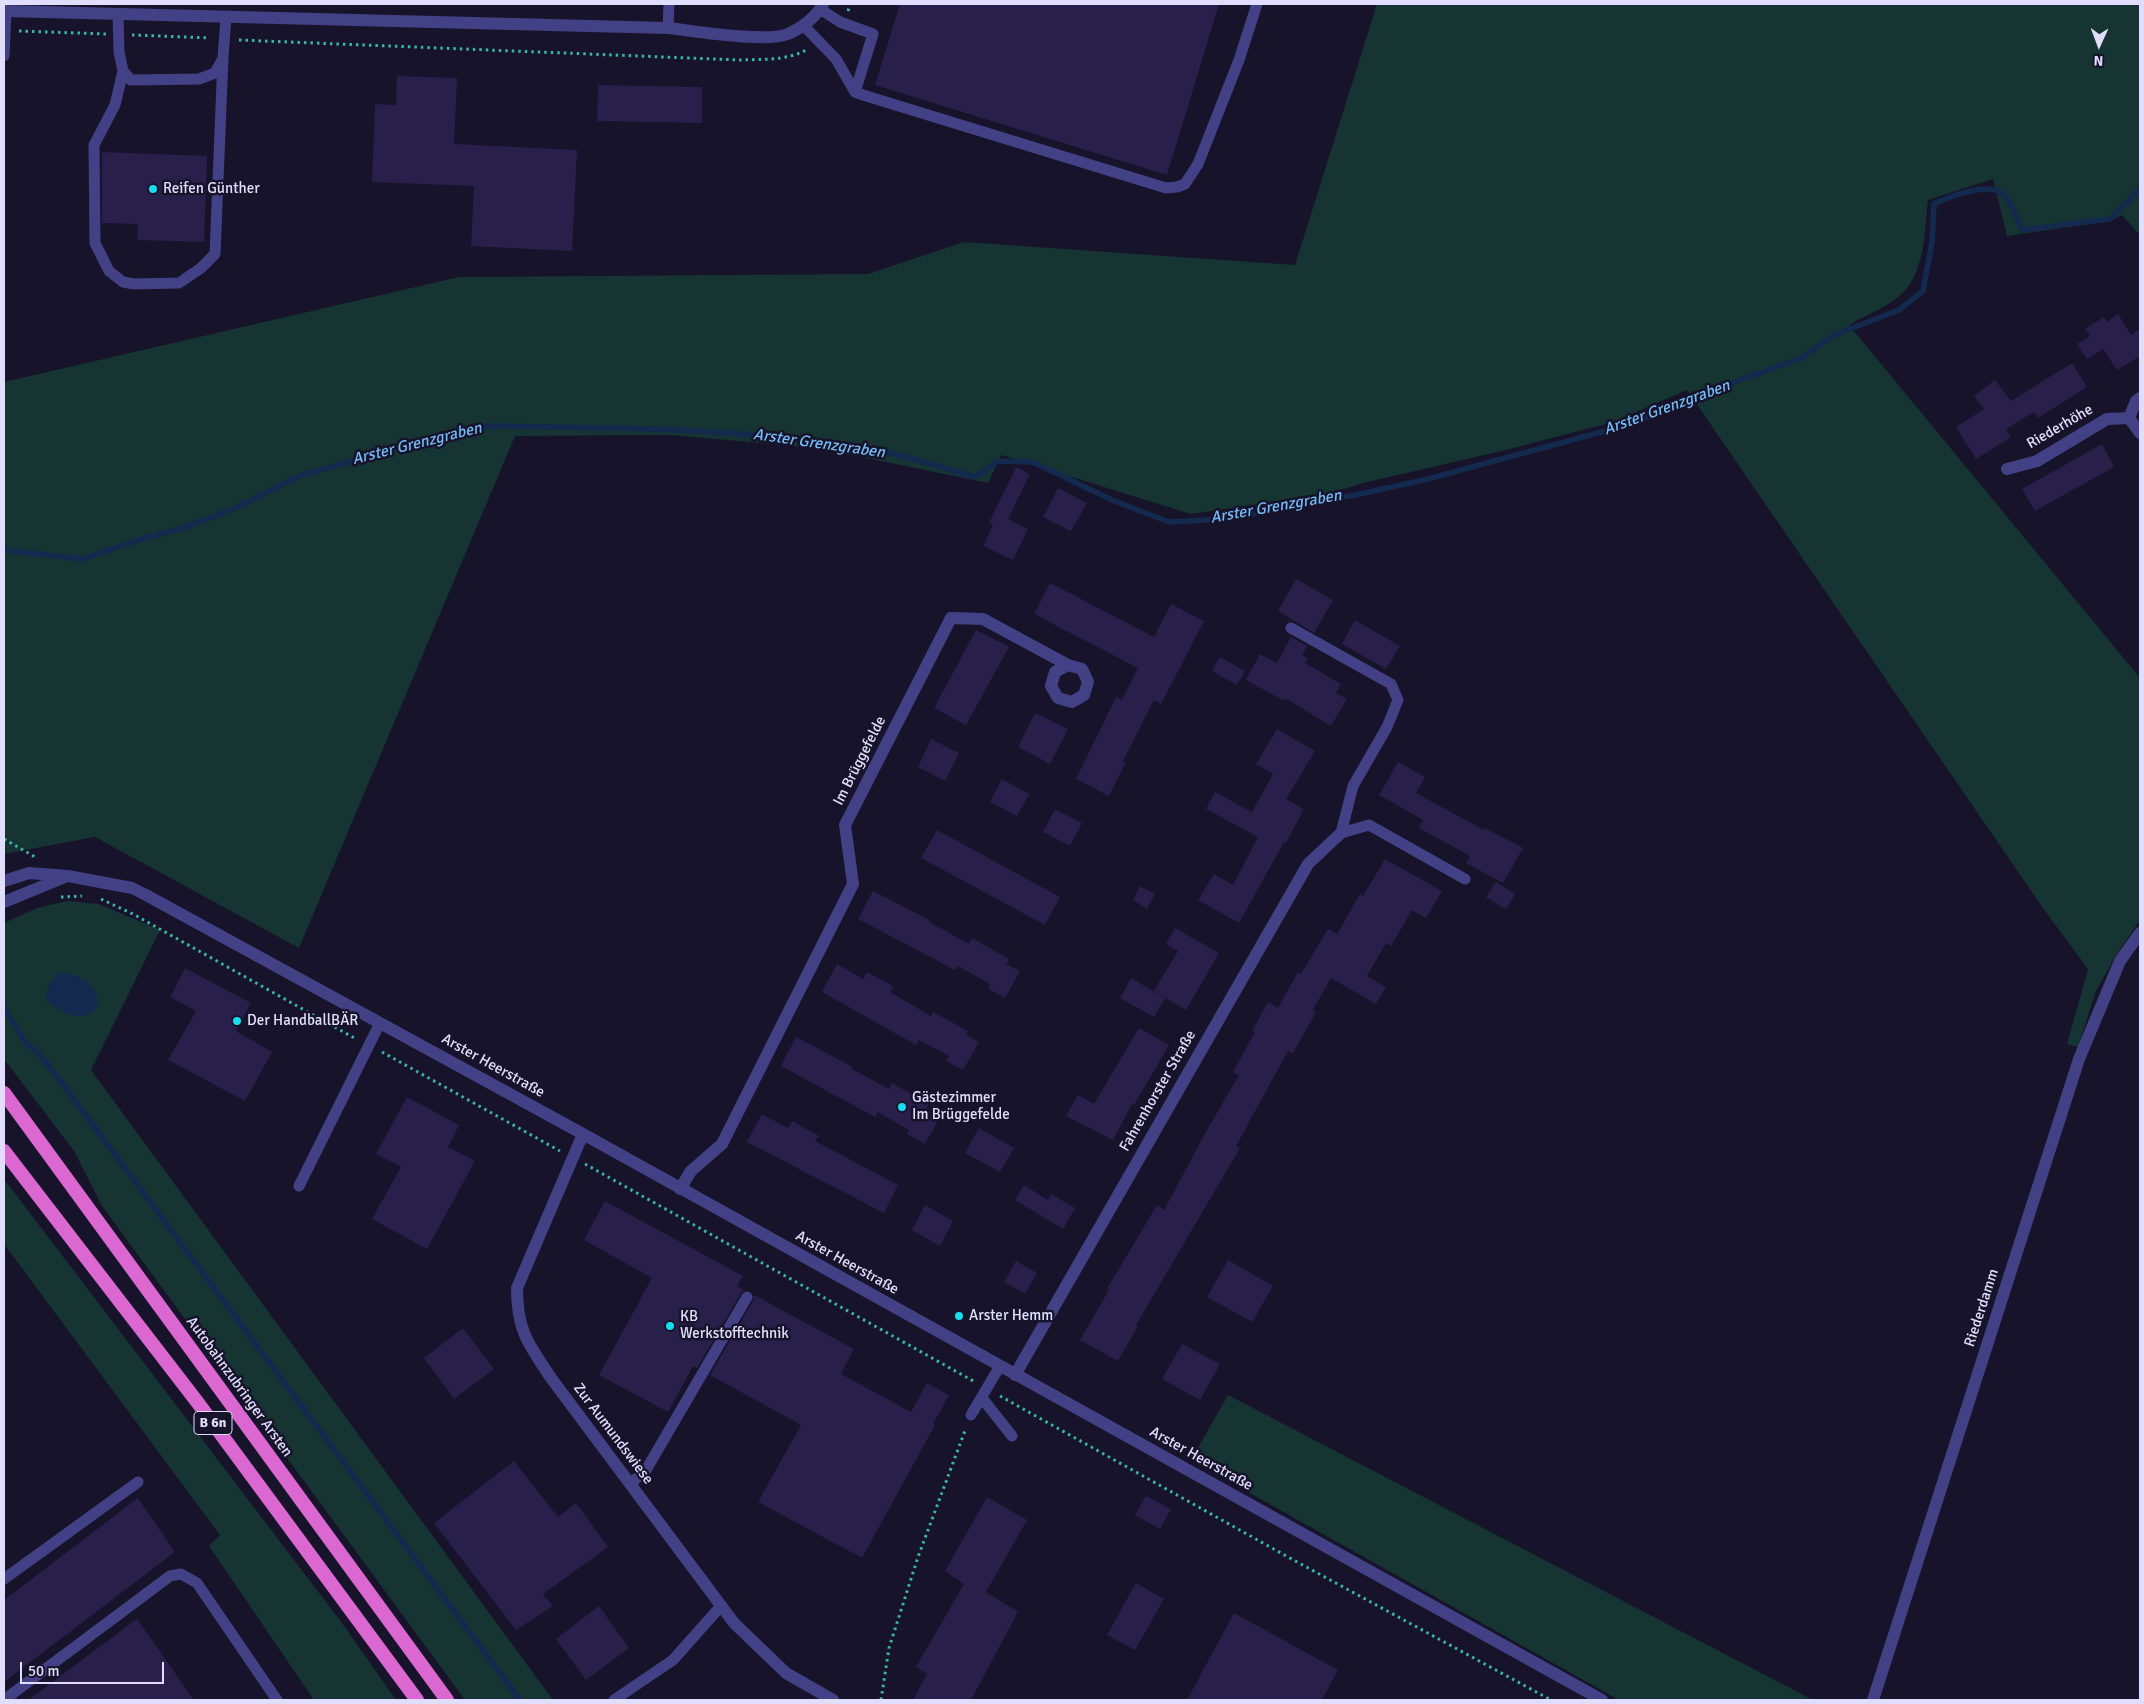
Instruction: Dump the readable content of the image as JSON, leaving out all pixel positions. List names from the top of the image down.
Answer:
{
  "streets": {
    "highway": ["Autobahnzubringer Arsten", "B 6n"],
    "street": [
      "Riederhöhe",
      "Im Brüggefelde",
      "Arster Heerstraße",
      "Fahrenhorster Straße",
      "Riederdamm",
      "Zur Aumundswiese"
    ]
  },
  "crossings": [
    ["Im Brüggefelde", "Arster Heerstraße"],
    ["Arster Heerstraße", "Fahrenhorster Straße"],
    ["Arster Heerstraße", "Zur Aumundswiese"]
  ],
  "water": ["Arster Grenzgraben"],
  "places": [
    "Reifen Günther",
    "Der HandballBÄR",
    "Gästezimmer Im Brüggefelde",
    "Arster Hemm",
    "KB Werkstofftechnik"
  ],
  "scale_bar": "50 m",
  "north": "bottom"
}
